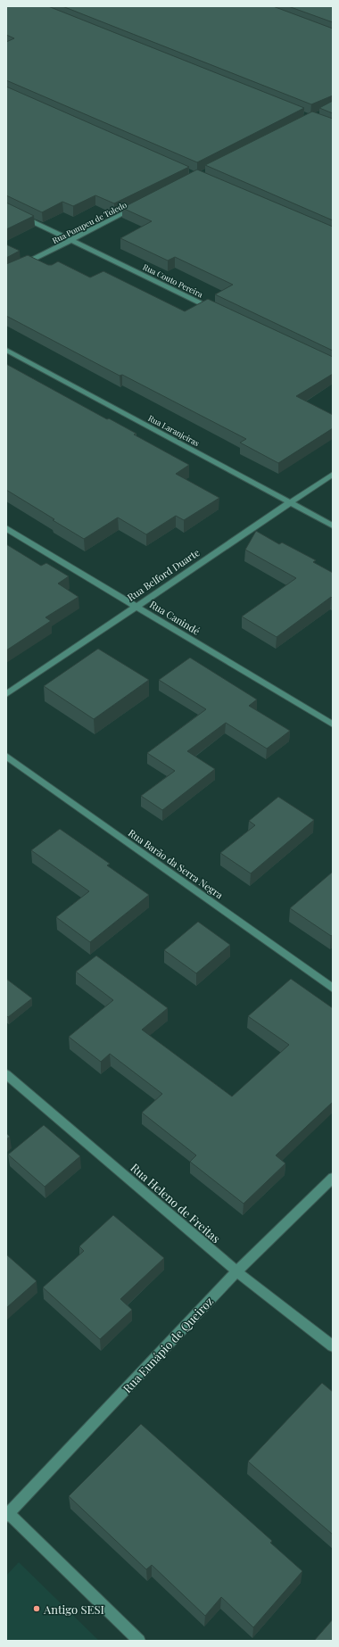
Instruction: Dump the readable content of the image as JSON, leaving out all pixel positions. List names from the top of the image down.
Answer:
{
  "streets": {
    "street": [
      "Rua Pompeu de Toledo",
      "Rua Couto Pereira",
      "Rua Laranjeiras",
      "Rua Belford Duarte",
      "Rua Canindé",
      "Rua Barão da Serra Negra",
      "Rua Heleno de Freitas",
      "Rua Eunápio de Queiroz"
    ]
  },
  "crossings": [
    ["Rua Pompeu de Toledo", "Rua Couto Pereira"],
    ["Rua Laranjeiras", "Rua Belford Duarte"],
    ["Rua Belford Duarte", "Rua Canindé"],
    ["Rua Heleno de Freitas", "Rua Eunápio de Queiroz"]
  ],
  "places": ["Antigo SESI"]
}
